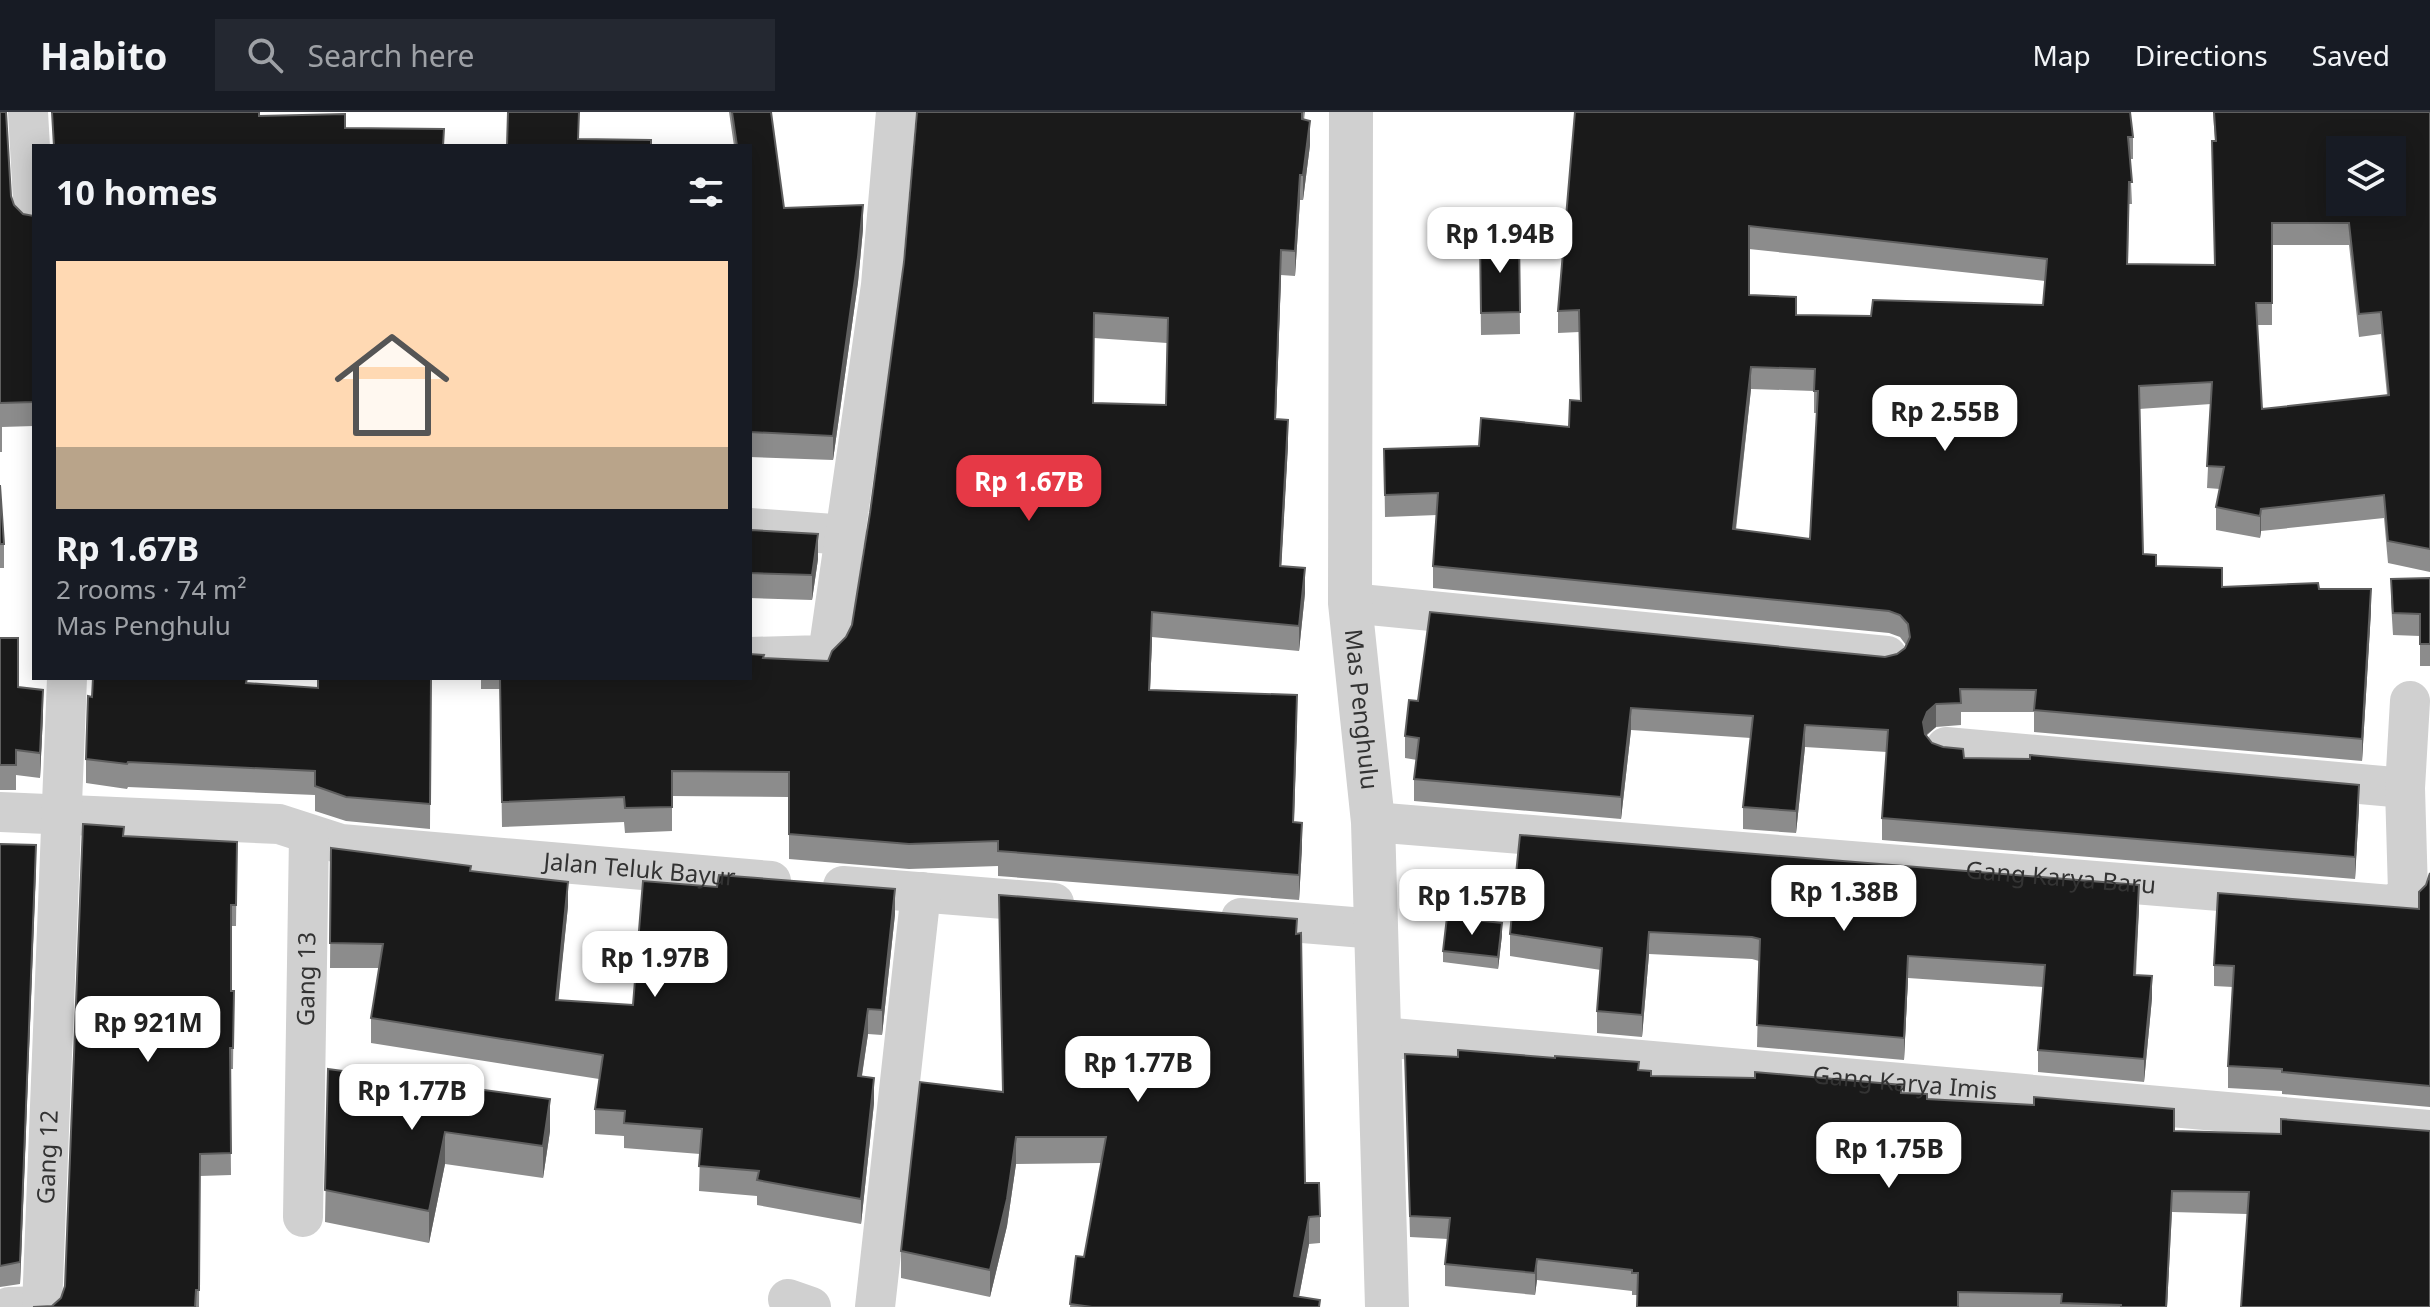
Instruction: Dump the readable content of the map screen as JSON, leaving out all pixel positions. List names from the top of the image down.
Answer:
{
  "streets": {
    "street": [
      "Mas Penghulu",
      "Jalan Teluk Bayur",
      "Gang Karya Baru",
      "Gang 13",
      "Gang Karya Imis",
      "Gang 12"
    ]
  },
  "crossings": [
    ["Mas Penghulu", "Gang Karya Baru"],
    ["Mas Penghulu", "Gang Karya Imis"],
    ["Jalan Teluk Bayur", "Gang 13"],
    ["Jalan Teluk Bayur", "Gang 12"]
  ],
  "page": {
    "header": "Habito",
    "search": "Search here",
    "nav": ["Map", "Directions", "Saved"],
    "heading": "10 homes",
    "price": [
      "Rp 1.94B",
      "Rp 2.55B",
      "Rp 1.67B",
      "Rp 1.38B",
      "Rp 1.57B",
      "Rp 1.97B",
      "Rp 921M",
      "Rp 1.77B",
      "Rp 1.77B",
      "Rp 1.75B"
    ],
    "list": [
      {
        "name": "Rp 1.67B",
        "note": "2 rooms · 74 m² · Mas Penghulu"
      }
    ]
  }
}
